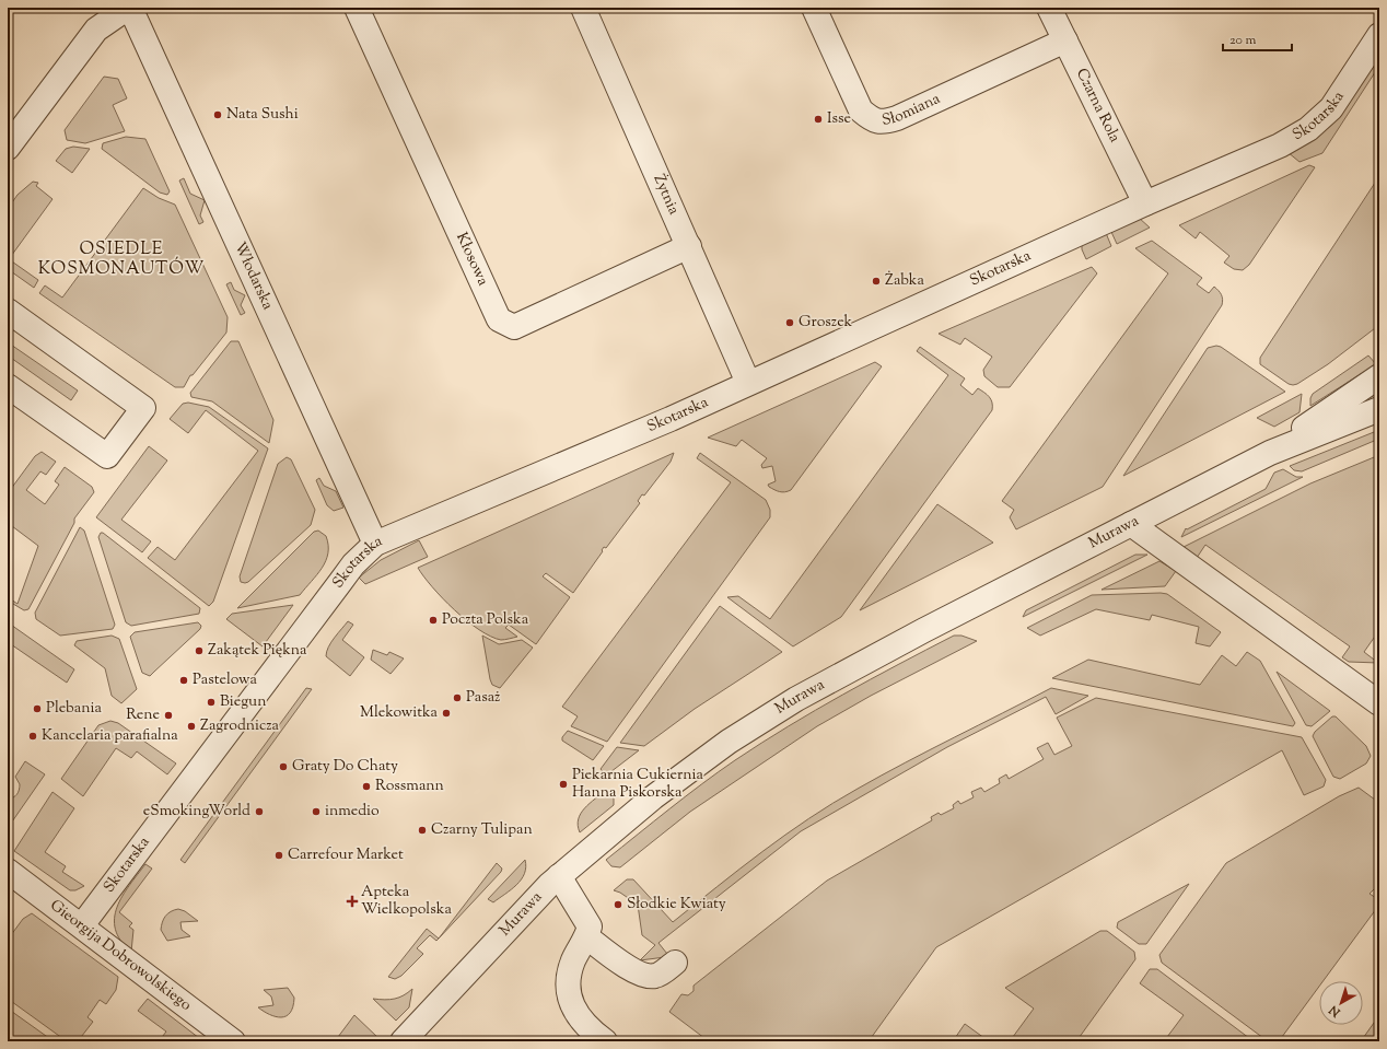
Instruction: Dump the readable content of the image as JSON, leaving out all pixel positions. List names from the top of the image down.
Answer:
{
  "streets": {
    "street": [
      "Czarna Rola",
      "Słomiana",
      "Skotarska",
      "Żytnia",
      "Kłosowa",
      "Włodarska",
      "Murawa",
      "Gieorgija Dobrowolskiego"
    ]
  },
  "crossings": [
    ["Czarna Rola", "Słomiana"],
    ["Czarna Rola", "Skotarska"],
    ["Skotarska", "Żytnia"],
    ["Skotarska", "Włodarska"],
    ["Skotarska", "Gieorgija Dobrowolskiego"],
    ["Żytnia", "Kłosowa"]
  ],
  "districts": ["OSIEDLE KOSMONAUTÓW"],
  "places": {
    "other": [
      "Nata Sushi",
      "Isse",
      "Żabka",
      "Groszek",
      "Poczta Polska",
      "Zakątek Piękna",
      "Pastelowa",
      "Pasaż",
      "Biegun",
      "Plebania",
      "Mlekowitka",
      "Rene",
      "Zagrodnicza",
      "Kancelaria parafialna",
      "Graty Do Chaty",
      "Piekarnia Cukiernia Hanna Piskorska",
      "Rossmann",
      "eSmokingWorld",
      "inmedio",
      "Czarny Tulipan",
      "Carrefour Market",
      "Słodkie Kwiaty"
    ],
    "health": ["Apteka Wielkopolska"]
  },
  "scale_bar": "20 m",
  "north": "bottom left"
}
